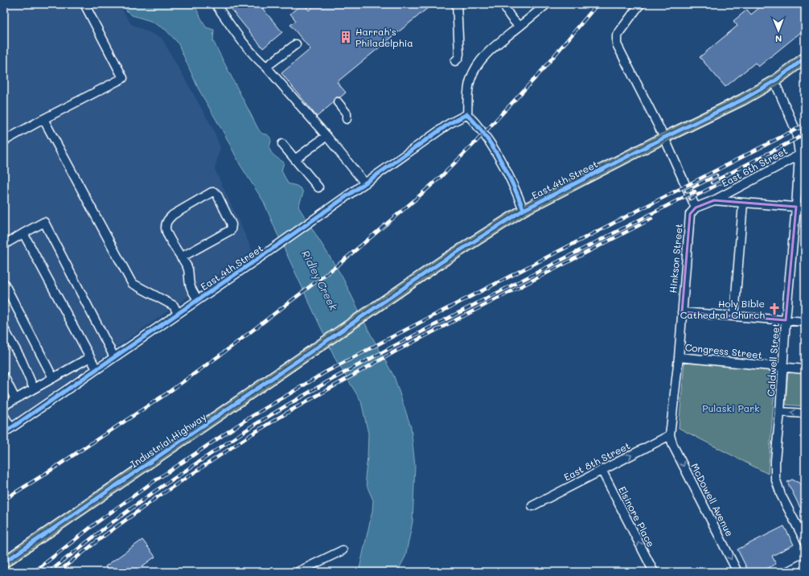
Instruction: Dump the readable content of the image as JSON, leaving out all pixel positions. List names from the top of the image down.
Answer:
{
  "streets": {
    "main road": ["East 4th Street", "Industrial Highway"],
    "street": [
      "East 6th Street",
      "Hinkson Street",
      "Congress Street",
      "Caldwell Street",
      "East 8th Street",
      "McDowell Avenue",
      "Elsinore Place"
    ]
  },
  "crossings": [
    ["East 6th Street", "Hinkson Street"],
    ["East 6th Street", "Caldwell Street"],
    ["East 4th Street", "Caldwell Street"],
    ["East 4th Street", "Industrial Highway"],
    ["Hinkson Street", "Congress Street"],
    ["Hinkson Street", "East 8th Street"],
    ["Hinkson Street", "McDowell Avenue"],
    ["Congress Street", "Caldwell Street"],
    ["East 8th Street", "McDowell Avenue"],
    ["East 8th Street", "Elsinore Place"]
  ],
  "one_way": ["East 8th Street", "McDowell Avenue", "Elsinore Place"],
  "water": ["Ridley Creek"],
  "parks": ["Pulaski Park"],
  "places": {
    "building": ["Harrah's Philadelphia"],
    "church": ["Holy Bible Cathedral Church"]
  },
  "north": "bottom"
}
